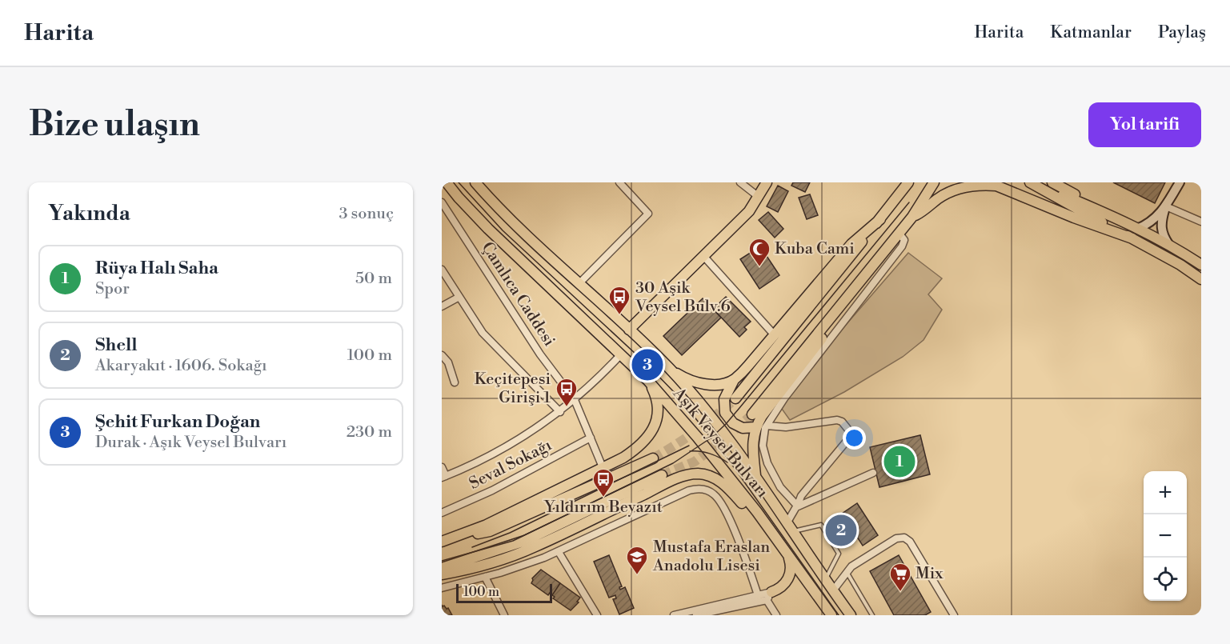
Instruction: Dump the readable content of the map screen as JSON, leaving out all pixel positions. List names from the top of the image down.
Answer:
{
  "streets": {
    "main road": ["Aşık Veysel Bulvarı"],
    "street": ["Çamlıca Caddesi", "Seval Sokağı"]
  },
  "crossings": [
    ["Çamlıca Caddesi", "Seval Sokağı"]
  ],
  "places": {
    "mosque": ["Kuba Cami"],
    "bus stop": ["30 Aşik Veysel Bulv.6", "Keçitepesi Girişi 1", "Yıldırım Beyazıt"],
    "school or university": ["Mustafa Eraslan Anadolu Lisesi"],
    "supermarket": ["Mix"]
  },
  "scale_bar": "100 m",
  "page": {
    "header": "Harita",
    "nav": ["Harita", "Katmanlar", "Paylaş"],
    "buttons": "Yol tarifi",
    "title": "Bize ulaşın",
    "heading": ["Yakında", "3 sonuç"],
    "list": [
      {
        "mark": "1",
        "name": "Rüya Halı Saha",
        "note": "Spor",
        "value": "50 m"
      },
      {
        "mark": "2",
        "name": "Shell",
        "note": "Akaryakıt · 1606. Sokağı",
        "value": "100 m"
      },
      {
        "mark": "3",
        "name": "Şehit Furkan Doğan",
        "note": "Durak · Aşık Veysel Bulvarı",
        "value": "230 m"
      }
    ],
    "pins": ["3", "1", "2"],
    "map_buttons": ["+", "−"],
    "scale": "100 m"
  }
}
